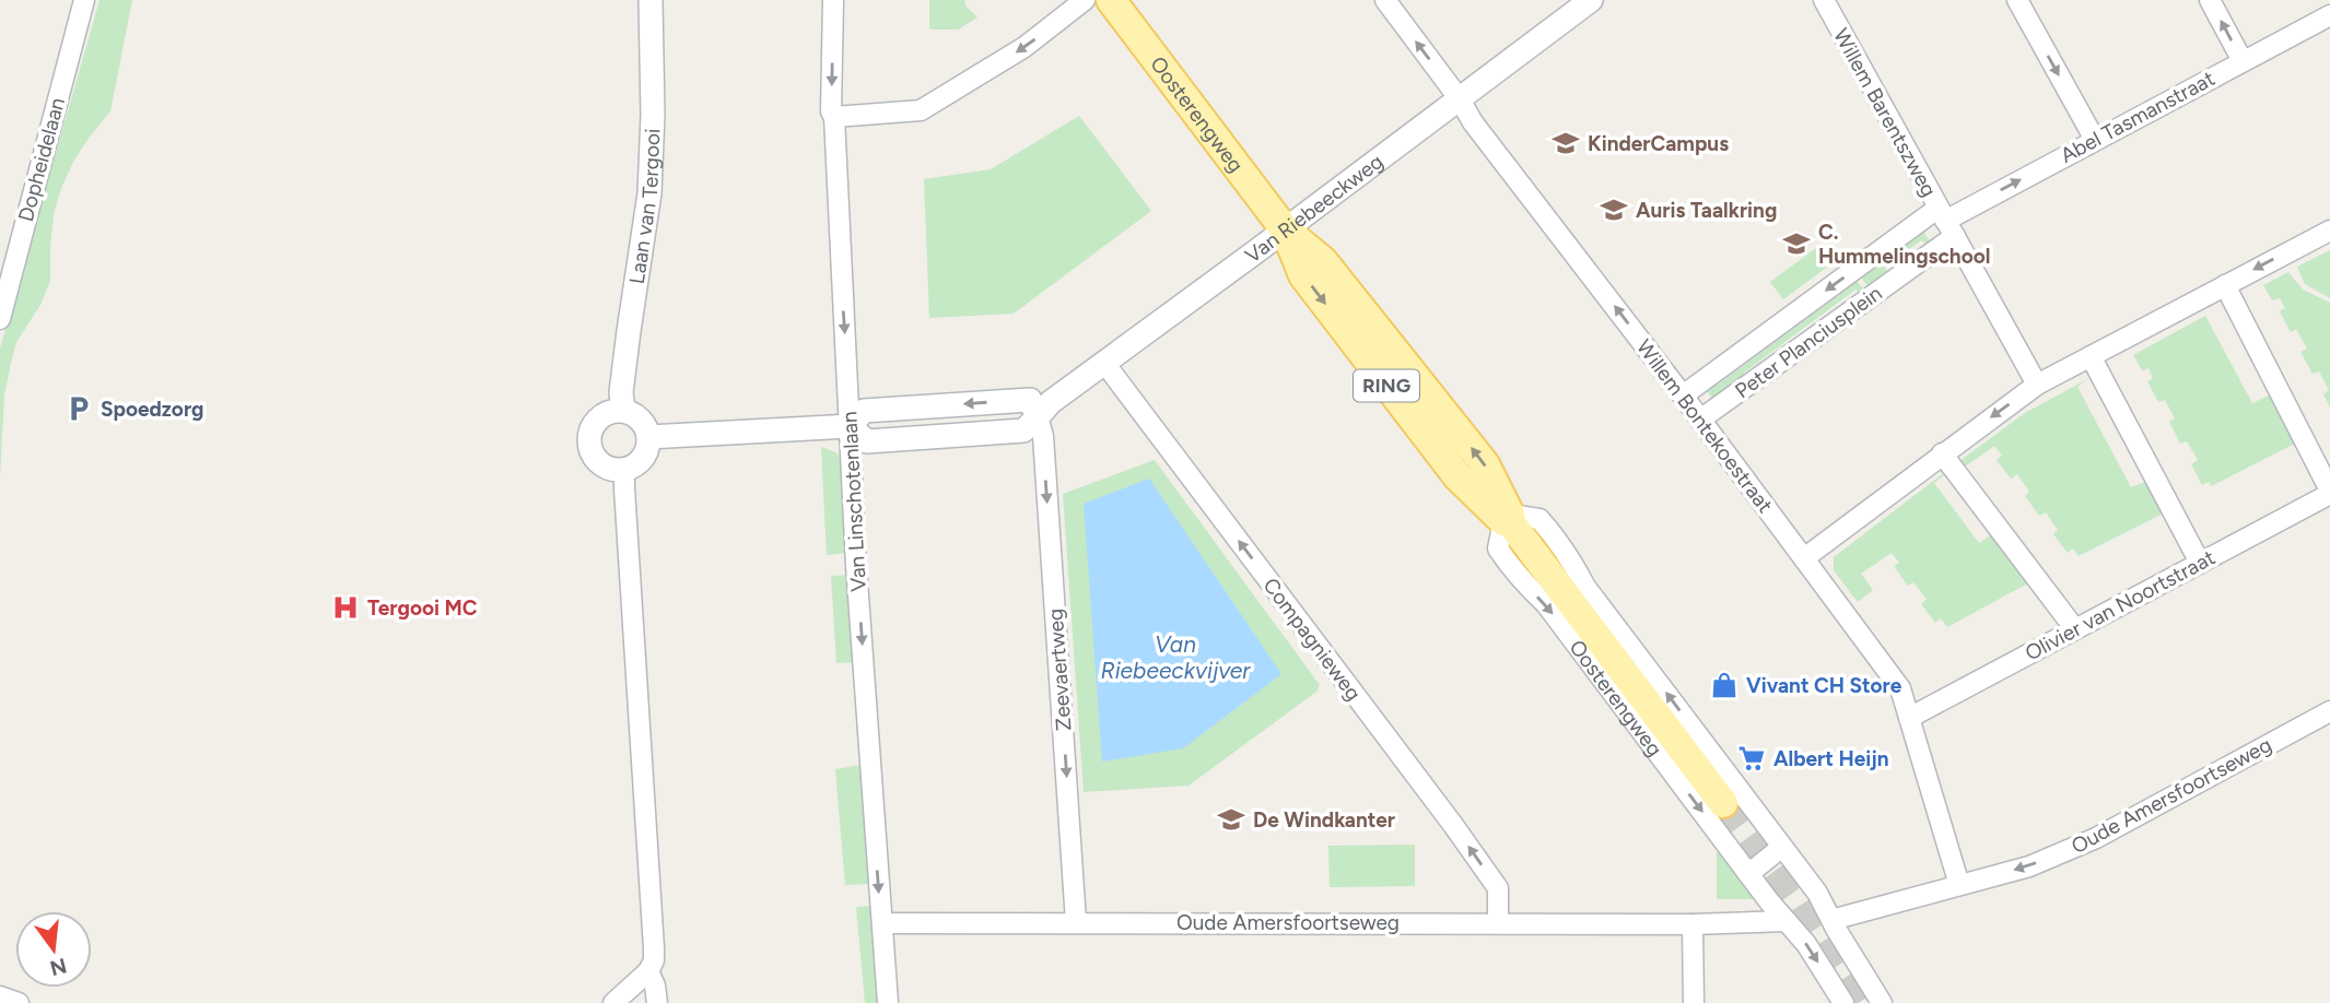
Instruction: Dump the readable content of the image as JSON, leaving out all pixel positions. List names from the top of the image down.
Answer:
{
  "streets": {
    "main road": ["Oosterengweg", "RING"],
    "street": [
      "Willem Barentszweg",
      "Abel Tasmanstraat",
      "Dopheidelaan",
      "Laan van Tergooi",
      "Van Riebeeckweg",
      "Peter Planciusplein",
      "Willem Bontekoestraat",
      "Van Linschotenlaan",
      "Olivier van Noortstraat",
      "Compagnieweg",
      "Zeevaertweg",
      "Oude Amersfoortseweg"
    ]
  },
  "crossings": [
    ["Willem Barentszweg", "Abel Tasmanstraat"],
    ["Willem Barentszweg", "Peter Planciusplein"],
    ["Oosterengweg", "Van Riebeeckweg"],
    ["Oosterengweg", "Oude Amersfoortseweg"],
    ["Abel Tasmanstraat", "Peter Planciusplein"],
    ["Laan van Tergooi", "Van Riebeeckweg"],
    ["Van Riebeeckweg", "Willem Bontekoestraat"],
    ["Van Riebeeckweg", "Van Linschotenlaan"],
    ["Van Riebeeckweg", "Compagnieweg"],
    ["Van Riebeeckweg", "Zeevaertweg"],
    ["Peter Planciusplein", "Willem Bontekoestraat"],
    ["Willem Bontekoestraat", "Olivier van Noortstraat"],
    ["Willem Bontekoestraat", "Oude Amersfoortseweg"],
    ["Van Linschotenlaan", "Oude Amersfoortseweg"],
    ["Compagnieweg", "Oude Amersfoortseweg"],
    ["Zeevaertweg", "Oude Amersfoortseweg"]
  ],
  "one_way": [
    "Abel Tasmanstraat",
    "Willem Bontekoestraat",
    "Van Linschotenlaan",
    "Compagnieweg",
    "Zeevaertweg"
  ],
  "water": ["Van Riebeeckvijver"],
  "places": {
    "school or university": [
      "KinderCampus",
      "Auris Taalkring",
      "C. Hummelingschool",
      "De Windkanter"
    ],
    "parking": ["Spoedzorg"],
    "hospital": ["Tergooi MC"],
    "shop": ["Vivant CH Store"],
    "supermarket": ["Albert Heijn"]
  },
  "north": "bottom"
}
